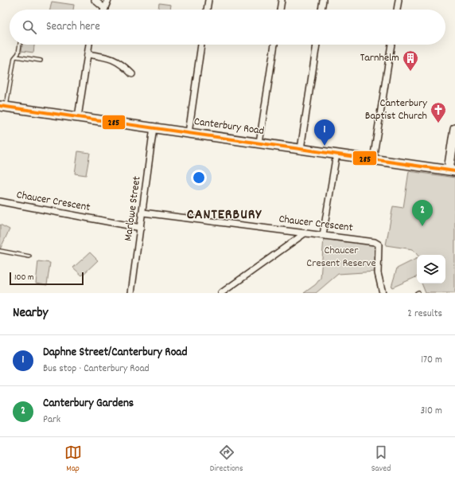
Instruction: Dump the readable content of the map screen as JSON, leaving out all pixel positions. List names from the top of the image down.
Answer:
{
  "streets": {
    "main road": ["Canterbury Road"],
    "street": ["Chaucer Crescent", "Marlowe Street"]
  },
  "crossings": [
    ["Canterbury Road", "Marlowe Street"],
    ["Chaucer Crescent", "Marlowe Street"]
  ],
  "districts": ["CANTERBURY"],
  "parks": ["Chaucer Cresent Reserve"],
  "places": {
    "building": ["Tarnhelm"],
    "church": ["Canterbury Baptist Church"]
  },
  "lines": ["transit line 285"],
  "scale_bar": "100 m",
  "page": {
    "search": "Search here",
    "pins": ["1", "2"],
    "scale": "100 m",
    "heading": ["Nearby", "2 results"],
    "list": [
      {
        "mark": "1",
        "name": "Daphne Street/Canterbury Road",
        "note": "Bus stop · Canterbury Road",
        "value": "170 m"
      },
      {
        "mark": "2",
        "name": "Canterbury Gardens",
        "note": "Park",
        "value": "310 m"
      }
    ],
    "nav": ["Map", "Directions", "Saved"]
  }
}
